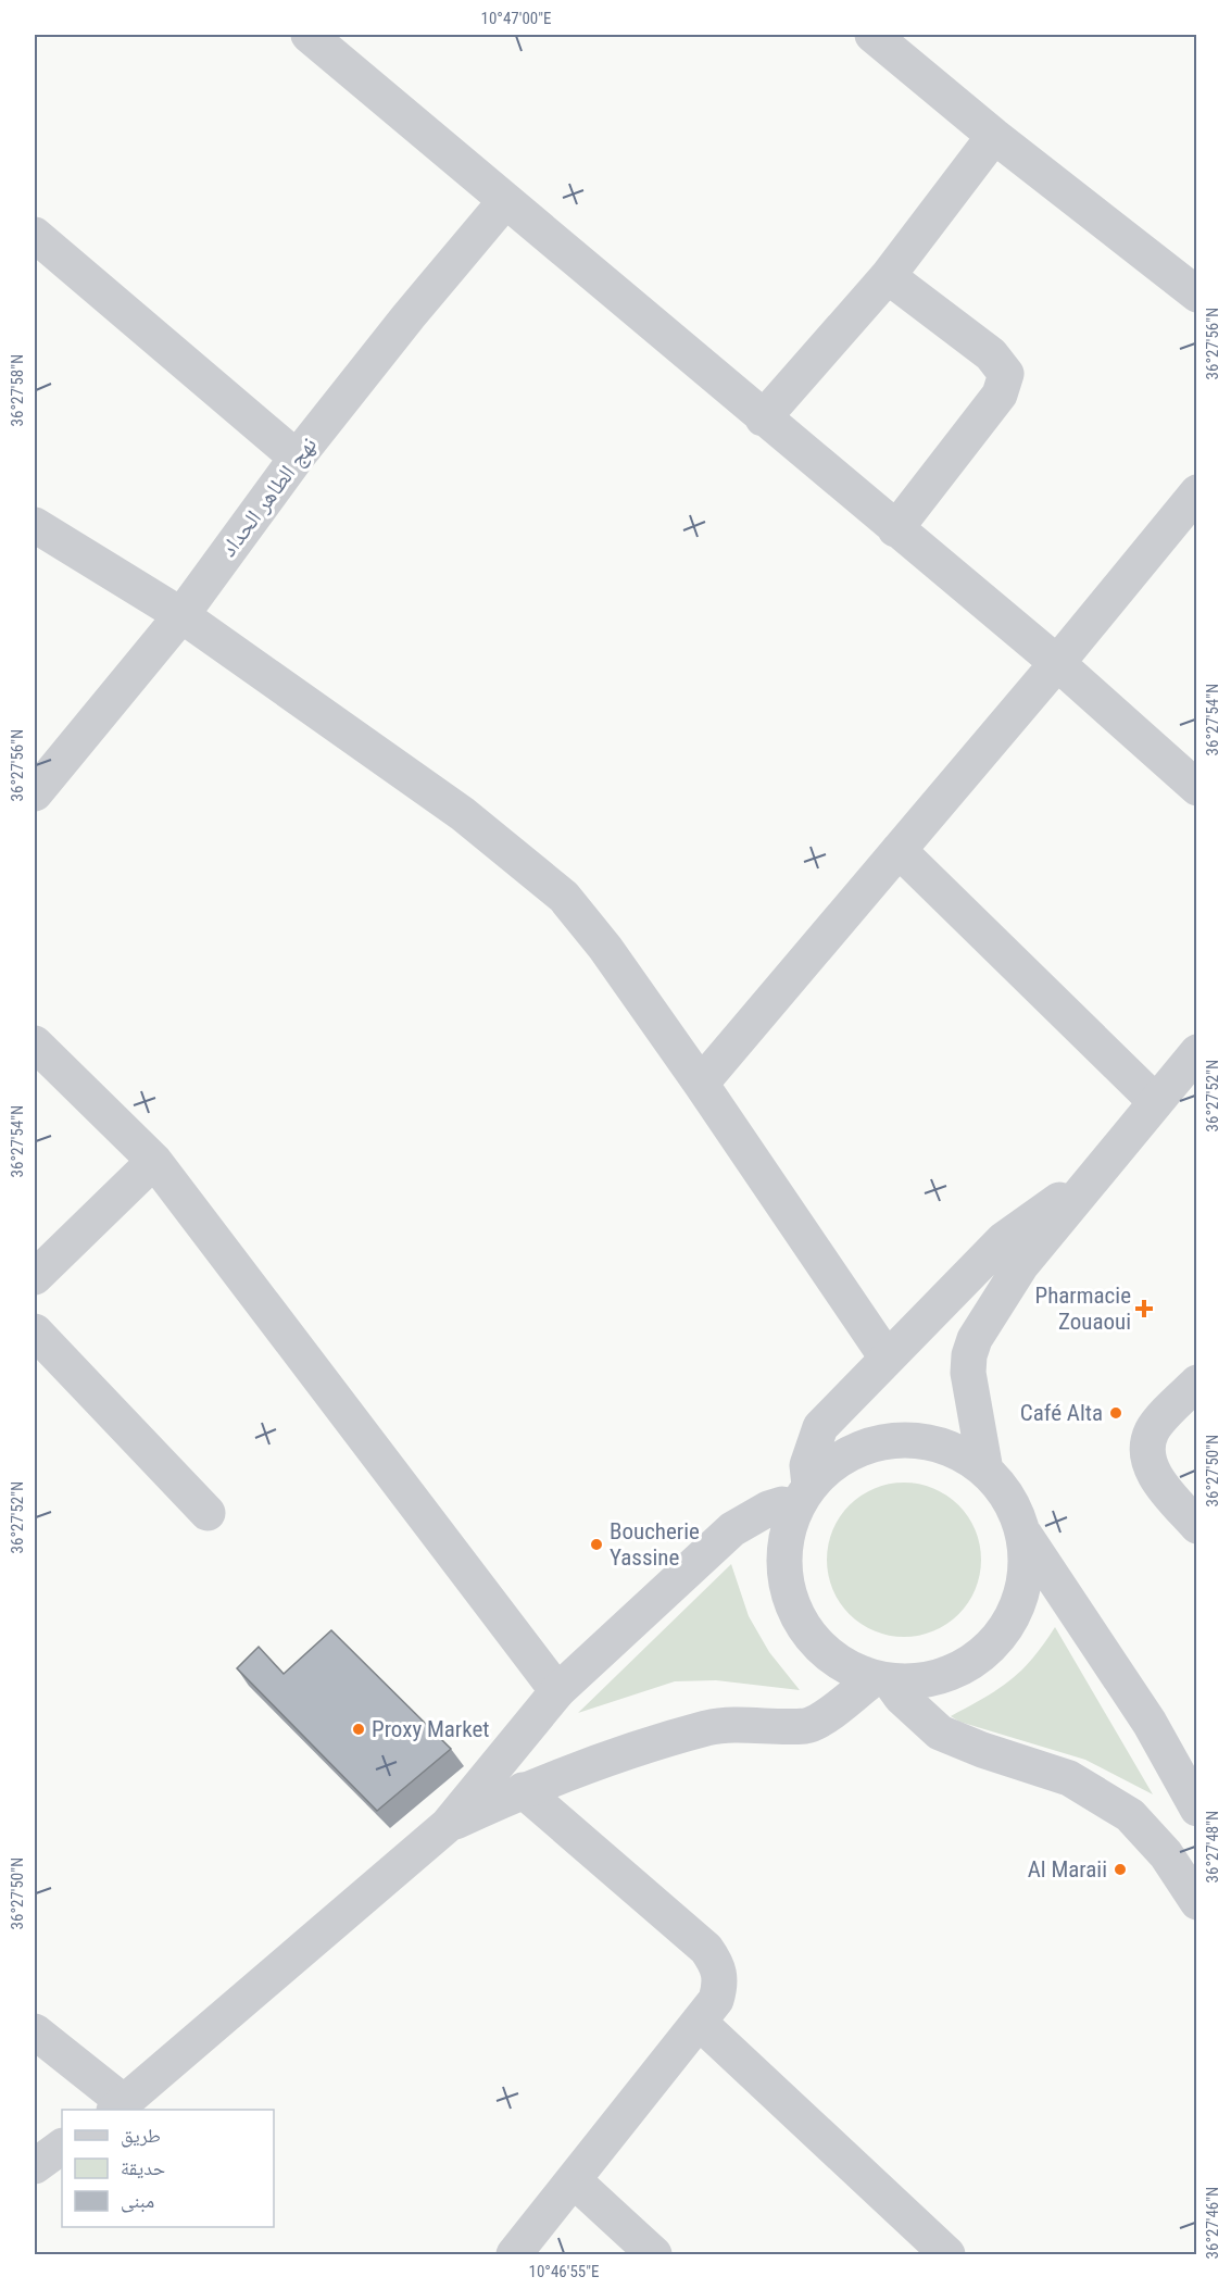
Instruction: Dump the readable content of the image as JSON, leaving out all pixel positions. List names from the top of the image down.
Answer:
{
  "streets": {
    "street": ["نهج الطاهر الحداد"]
  },
  "places": {
    "health": ["Pharmacie Zouaoui"],
    "other": [
      "Café Alta",
      "Boucherie Yassine",
      "Proxy Market",
      "Al Maraii"
    ]
  },
  "legend": ["طريق", "حديقة", "مبنى"],
  "coordinates": [
    "10°47'00\"E",
    "36°27'56\"N",
    "36°27'58\"N",
    "36°27'54\"N",
    "36°27'52\"N",
    "36°27'50\"N",
    "36°27'48\"N",
    "36°27'46\"N",
    "10°46'55\"E"
  ]
}
